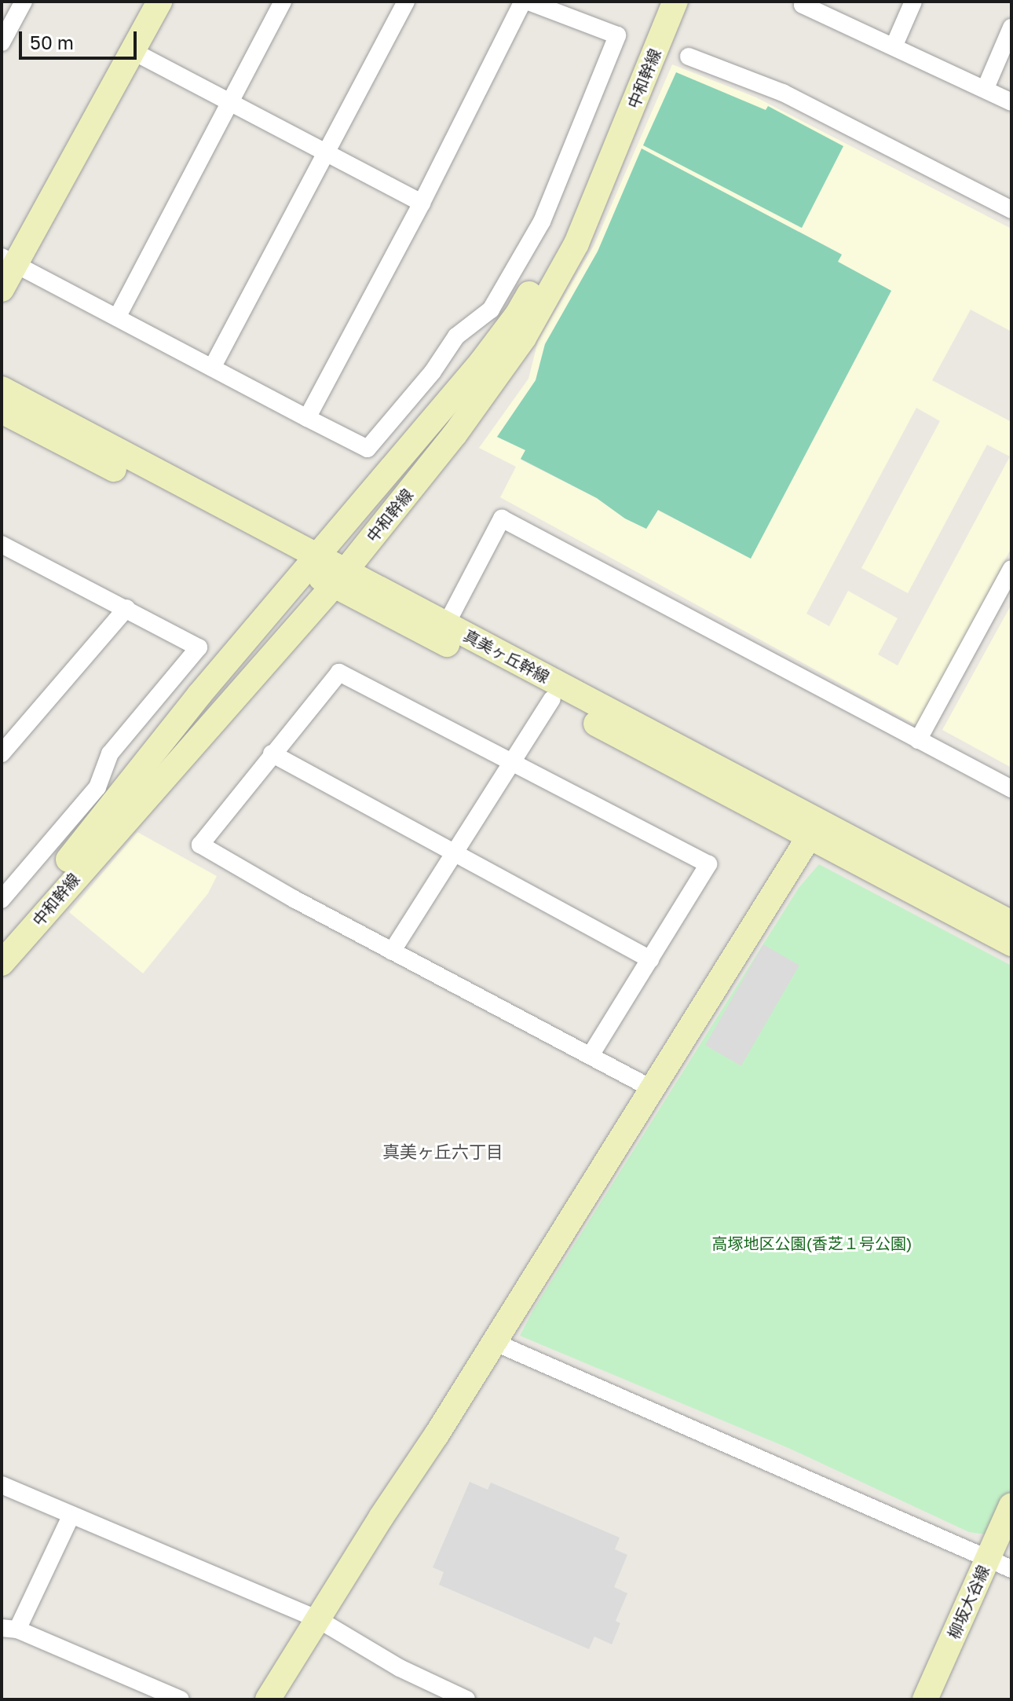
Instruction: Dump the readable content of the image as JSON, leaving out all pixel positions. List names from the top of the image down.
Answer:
{
  "streets": {
    "street": ["中和幹線", "真美ヶ丘幹線", "柳坂大谷線"]
  },
  "crossings": [
    ["中和幹線", "真美ヶ丘幹線"]
  ],
  "districts": ["真美ヶ丘六丁目"],
  "parks": ["高塚地区公園(香芝１号公園)"],
  "scale_bar": "50 m"
}
